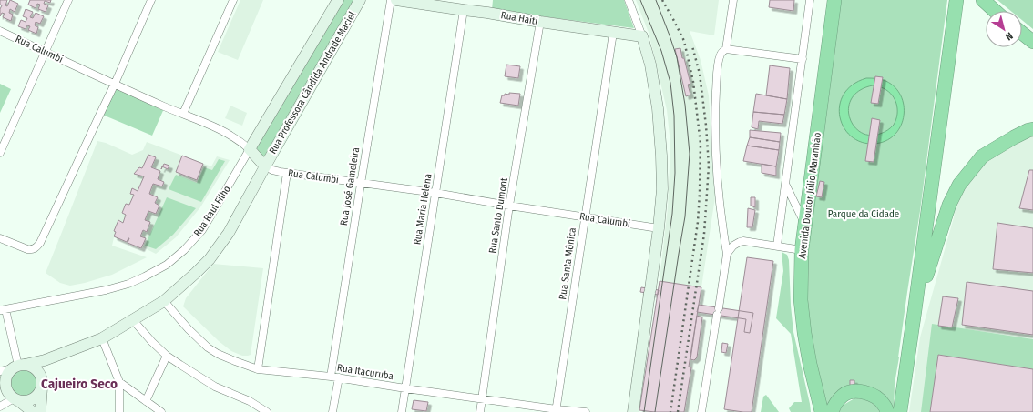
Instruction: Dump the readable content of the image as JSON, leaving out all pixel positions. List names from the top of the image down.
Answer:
{
  "streets": {
    "highway": ["Avenida Doutor Júlio Maranhão"],
    "main road": [
      "Rua Haiti",
      "Rua Calumbi",
      "Rua Professora Cândida Andrade Maciel",
      "Rua Raul Filho"
    ],
    "street": [
      "Rua José Gameleira",
      "Rua Maria Helena",
      "Rua Santo Dumont",
      "Rua Santa Mônica",
      "Rua Itacuruba"
    ]
  },
  "crossings": [
    ["Rua Haiti", "Rua Maria Helena"],
    ["Rua Haiti", "Rua Santo Dumont"],
    ["Rua Haiti", "Rua Santa Mônica"],
    ["Rua Calumbi", "Rua Professora Cândida Andrade Maciel"],
    ["Rua Calumbi", "Rua José Gameleira"],
    ["Rua Calumbi", "Rua Maria Helena"],
    ["Rua Calumbi", "Rua Raul Filho"],
    ["Rua Calumbi", "Rua Santo Dumont"],
    ["Rua Calumbi", "Rua Santa Mônica"],
    ["Rua Professora Cândida Andrade Maciel", "Rua Itacuruba"],
    ["Rua José Gameleira", "Rua Itacuruba"],
    ["Rua Maria Helena", "Rua Itacuruba"],
    ["Rua Santo Dumont", "Rua Itacuruba"],
    ["Rua Santa Mônica", "Rua Itacuruba"]
  ],
  "districts": ["Cajueiro Seco"],
  "parks": ["Parque da Cidade"],
  "north": "bottom right"
}
